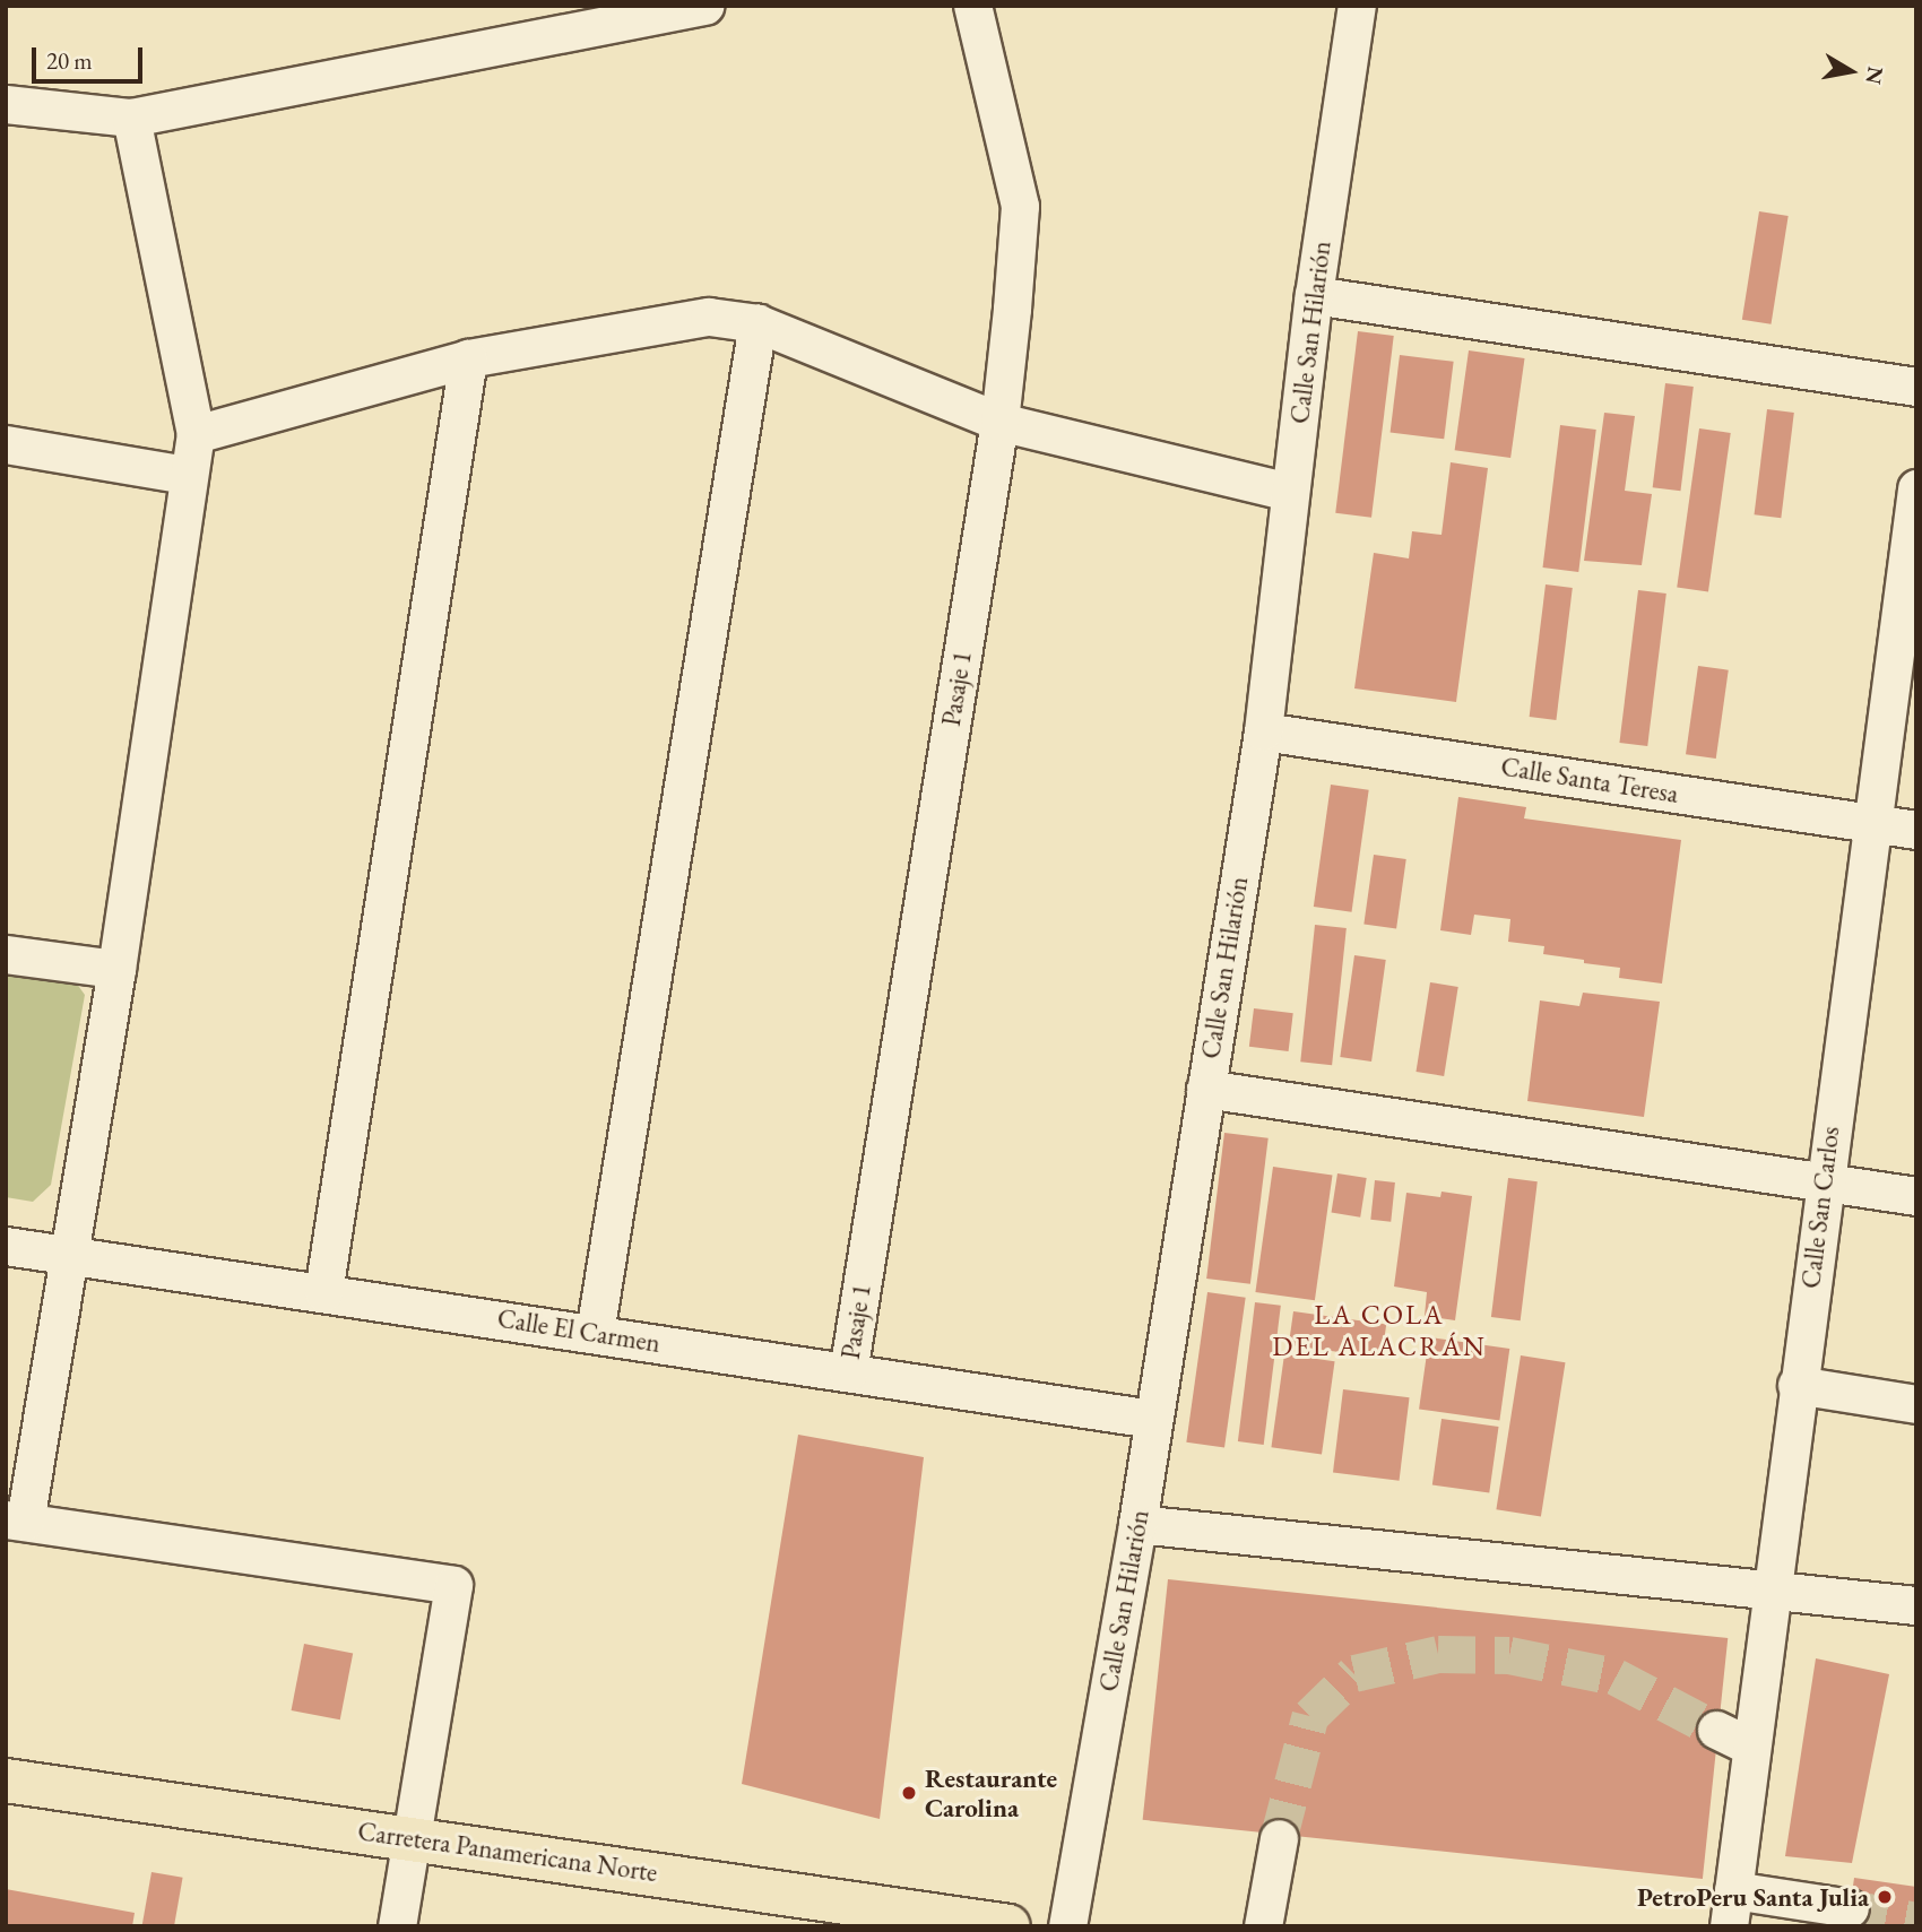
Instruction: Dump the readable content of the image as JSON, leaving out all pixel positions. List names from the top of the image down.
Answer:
{
  "streets": {
    "highway": ["Carretera Panamericana Norte"],
    "street": [
      "Calle San Hilarión",
      "Pasaje 1",
      "Calle Santa Teresa",
      "Calle San Carlos",
      "Calle El Carmen"
    ]
  },
  "crossings": [
    ["Calle San Hilarión", "Calle Santa Teresa"],
    ["Calle San Hilarión", "Calle El Carmen"],
    ["Pasaje 1", "Calle El Carmen"],
    ["Calle Santa Teresa", "Calle San Carlos"]
  ],
  "districts": ["LA COLA DEL ALACRÁN"],
  "places": ["Restaurante Carolina", "PetroPeru Santa Julia"],
  "scale_bar": "20 m",
  "north": "right"
}
